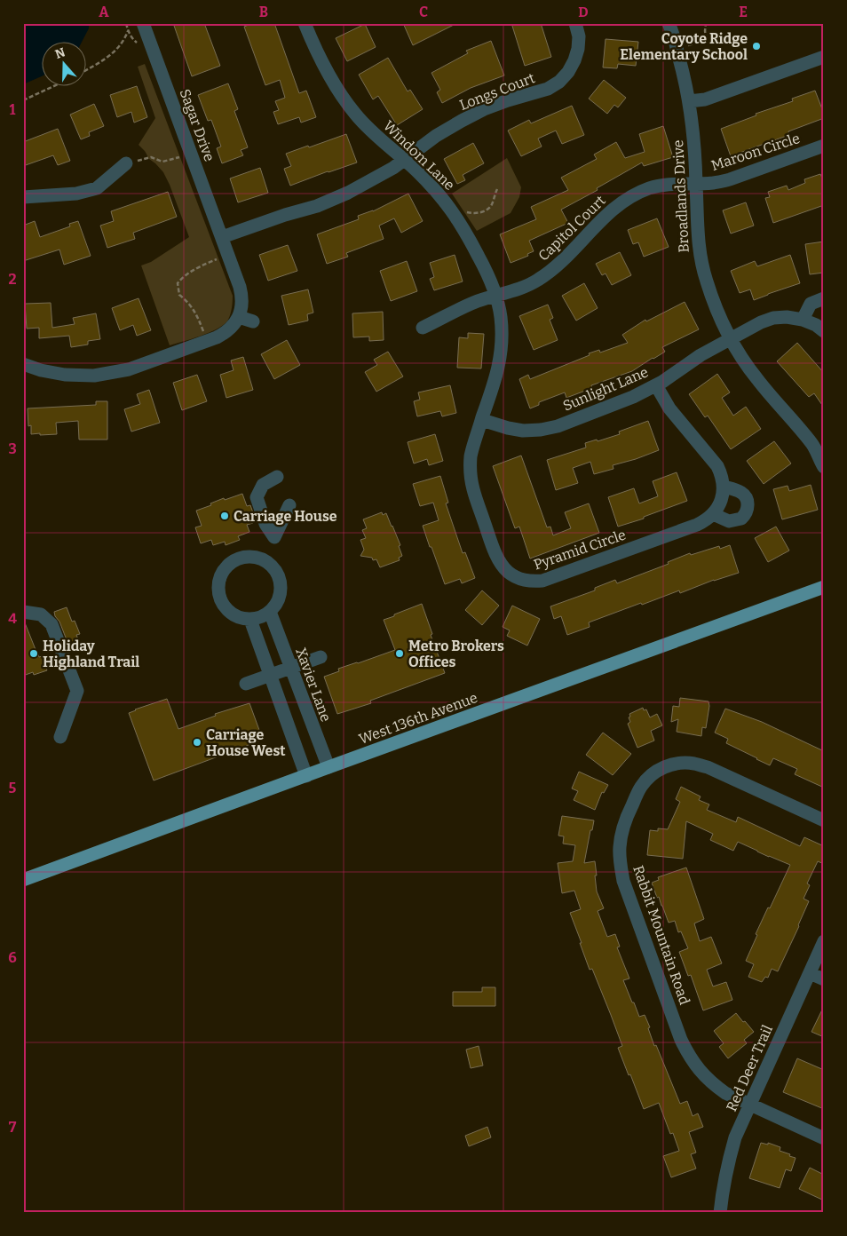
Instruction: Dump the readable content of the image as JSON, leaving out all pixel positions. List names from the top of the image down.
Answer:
{
  "streets": {
    "main road": ["West 136th Avenue"],
    "street": [
      "Longs Court",
      "Sagar Drive",
      "Maroon Circle",
      "Windom Lane",
      "Broadlands Drive",
      "Capitol Court",
      "Sunlight Lane",
      "Pyramid Circle",
      "Xavier Lane",
      "Rabbit Mountain Road",
      "Red Deer Trail"
    ]
  },
  "crossings": [
    ["Longs Court", "Sagar Drive"],
    ["Longs Court", "Windom Lane"],
    ["Maroon Circle", "Broadlands Drive"],
    ["Maroon Circle", "Capitol Court"],
    ["Windom Lane", "Capitol Court"],
    ["Windom Lane", "Sunlight Lane"],
    ["Windom Lane", "Pyramid Circle"],
    ["Broadlands Drive", "Capitol Court"],
    ["Broadlands Drive", "Sunlight Lane"],
    ["Sunlight Lane", "Pyramid Circle"],
    ["Xavier Lane", "West 136th Avenue"],
    ["Rabbit Mountain Road", "Red Deer Trail"]
  ],
  "places": [
    "Coyote Ridge Elementary School",
    "Carriage House",
    "Holiday Highland Trail",
    "Metro Brokers Offices",
    "Carriage House West"
  ],
  "north": "top",
  "grid": {
    "columns": [
      "A",
      "B",
      "C",
      "D",
      "E"
    ],
    "rows": [
      "1",
      "2",
      "3",
      "4",
      "5",
      "6",
      "7"
    ]
  }
}
